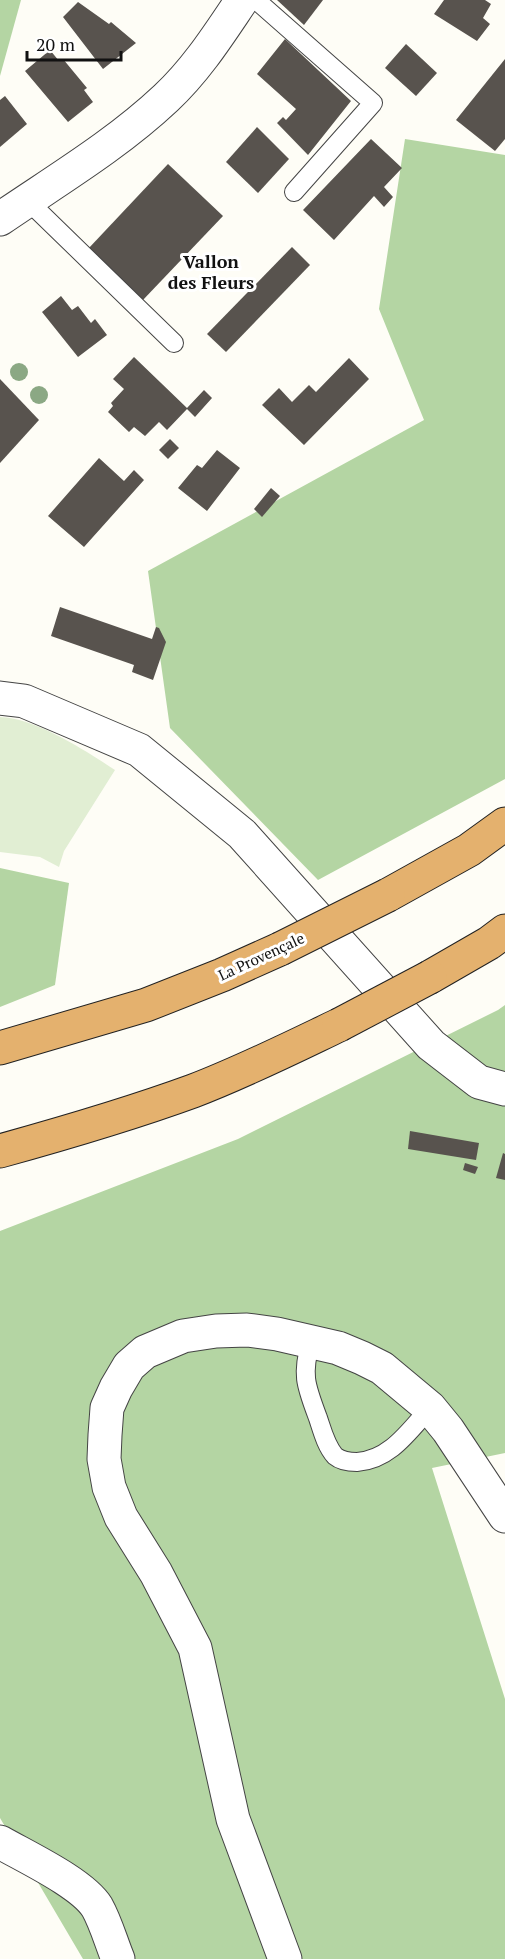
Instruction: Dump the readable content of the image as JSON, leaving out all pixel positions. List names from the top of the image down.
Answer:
{
  "streets": {
    "highway": ["La Provençale"]
  },
  "districts": ["Vallon des Fleurs"],
  "scale_bar": "20 m"
}
